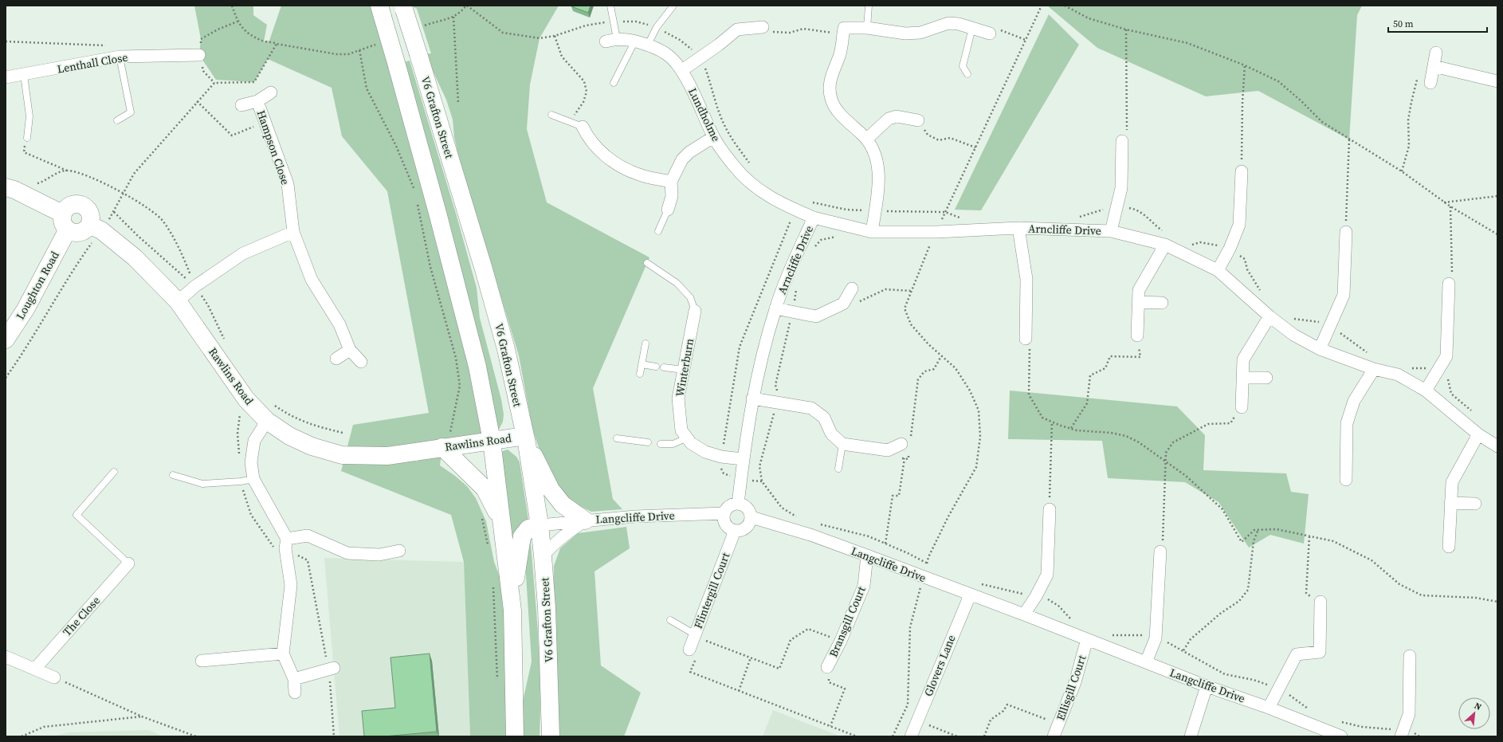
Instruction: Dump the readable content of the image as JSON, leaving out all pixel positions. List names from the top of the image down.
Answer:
{
  "streets": {
    "street": [
      "Lenthall Close",
      "Lundholme",
      "V6 Grafton Street",
      "Hampson Close",
      "Arncliffe Drive",
      "Loughton Road",
      "Winterburn",
      "Rawlins Road",
      "Langcliffe Drive",
      "Flintergill Court",
      "The Close",
      "Bransgill Court",
      "Glovers Lane",
      "Ellisgill Court"
    ]
  },
  "crossings": [
    ["Lundholme", "Arncliffe Drive"],
    ["V6 Grafton Street", "Rawlins Road"],
    ["V6 Grafton Street", "Langcliffe Drive"],
    ["Arncliffe Drive", "Winterburn"],
    ["Arncliffe Drive", "Langcliffe Drive"],
    ["Arncliffe Drive", "Flintergill Court"],
    ["Langcliffe Drive", "Flintergill Court"],
    ["Langcliffe Drive", "Bransgill Court"],
    ["Langcliffe Drive", "Glovers Lane"],
    ["Langcliffe Drive", "Ellisgill Court"]
  ],
  "scale_bar": "50 m",
  "north": "top right"
}
